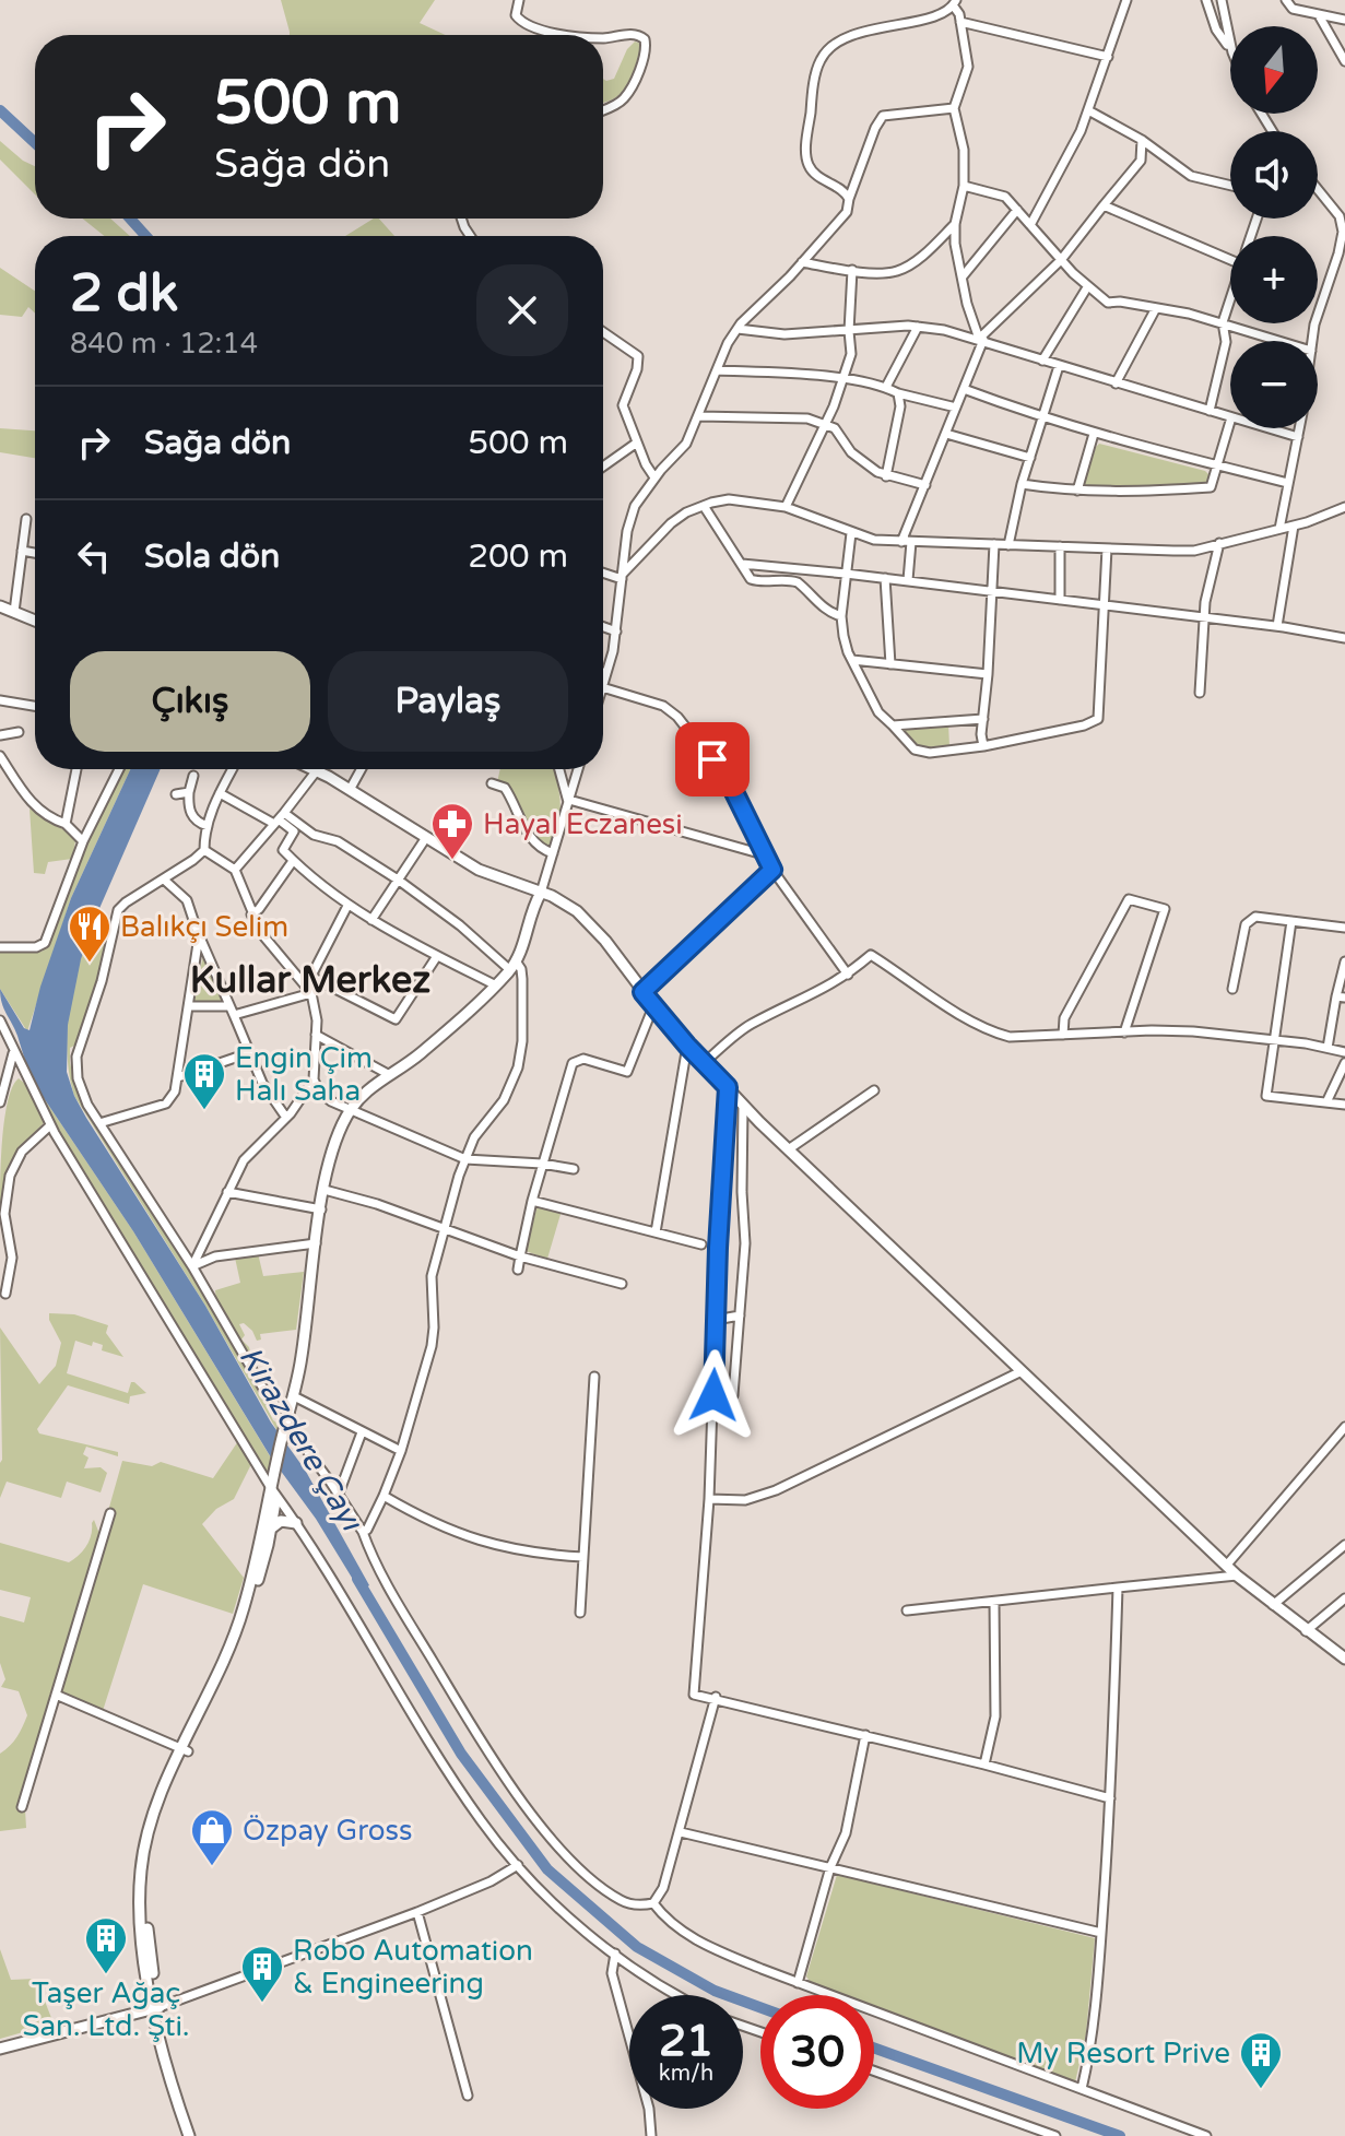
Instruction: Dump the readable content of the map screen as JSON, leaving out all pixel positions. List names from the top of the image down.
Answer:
{
  "districts": ["Kullar Merkez"],
  "water": ["Kirazdere Çayı"],
  "places": {
    "pharmacy": ["Hayal Eczanesi"],
    "restaurant": ["Balıkçı Selim"],
    "building": [
      "Engin Çim Halı Saha",
      "Taşer Ağaç San. Ltd. Şti.",
      "Robo Automation & Engineering",
      "My Resort Prive"
    ],
    "shop": ["Özpay Gross"]
  },
  "north": "bottom",
  "page": {
    "map_buttons": ["+", "−"],
    "turn": ["500 m", "Sağa dön"],
    "heading": ["2 dk", "840 m · 12:14"],
    "list": [
      {
        "name": "Sağa dön",
        "value": "500 m"
      },
      {
        "name": "Sola dön",
        "value": "200 m"
      }
    ],
    "buttons": ["Çıkış", "Paylaş"],
    "speed": "21 km/h",
    "limit": "30"
  }
}
